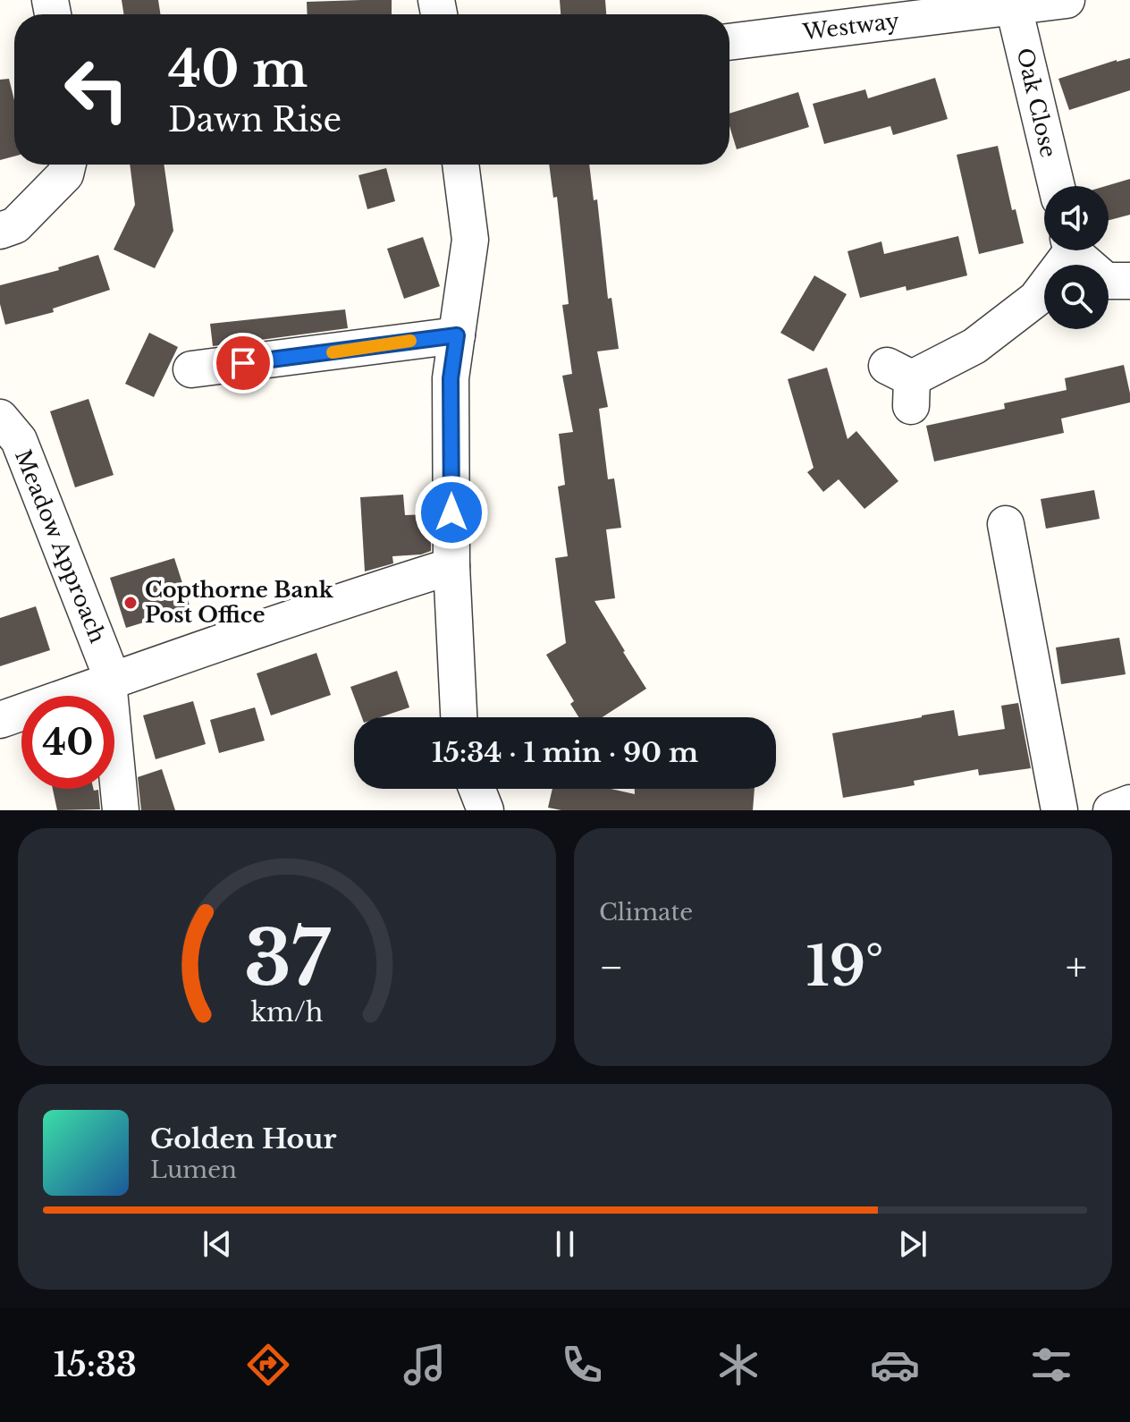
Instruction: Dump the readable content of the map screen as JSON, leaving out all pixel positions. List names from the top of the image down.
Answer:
{
  "streets": {
    "street": ["Westway", "Oak Close", "Meadow Approach"]
  },
  "crossings": [
    ["Westway", "Oak Close"]
  ],
  "places": ["Copthorne Bank Post Office"],
  "page": {
    "turn": ["40 m", "Dawn Rise"],
    "limit": "40",
    "trip": "15:34 · 1 min · 90 m",
    "tile": "Climate",
    "heat": ["−", "19°", "+"],
    "song": ["Golden Hour", "Lumen"],
    "tabs": "15:33",
    "gauge": ["37", "km/h"]
  }
}
